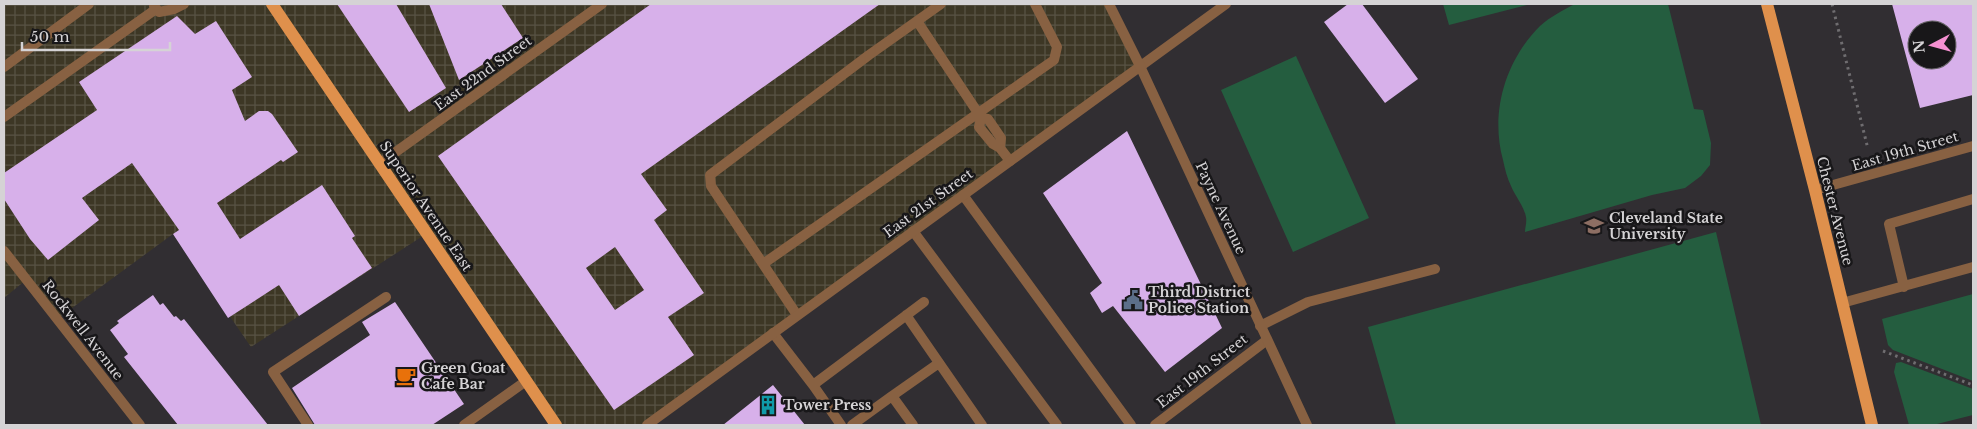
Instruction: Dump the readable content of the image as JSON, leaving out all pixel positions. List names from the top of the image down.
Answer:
{
  "streets": {
    "main road": ["Superior Avenue East", "Chester Avenue"],
    "street": [
      "East 22nd Street",
      "East 19th Street",
      "East 21st Street",
      "Payne Avenue",
      "Rockwell Avenue"
    ]
  },
  "crossings": [
    ["East 22nd Street", "Superior Avenue East"],
    ["East 19th Street", "Payne Avenue"],
    ["East 19th Street", "Chester Avenue"],
    ["East 21st Street", "Payne Avenue"]
  ],
  "places": {
    "school or university": ["Cleveland State University"],
    "public building": ["Third District Police Station"],
    "cafe": ["Green Goat Cafe Bar"],
    "building": ["Tower Press"]
  },
  "scale_bar": "50 m",
  "north": "left"
}
